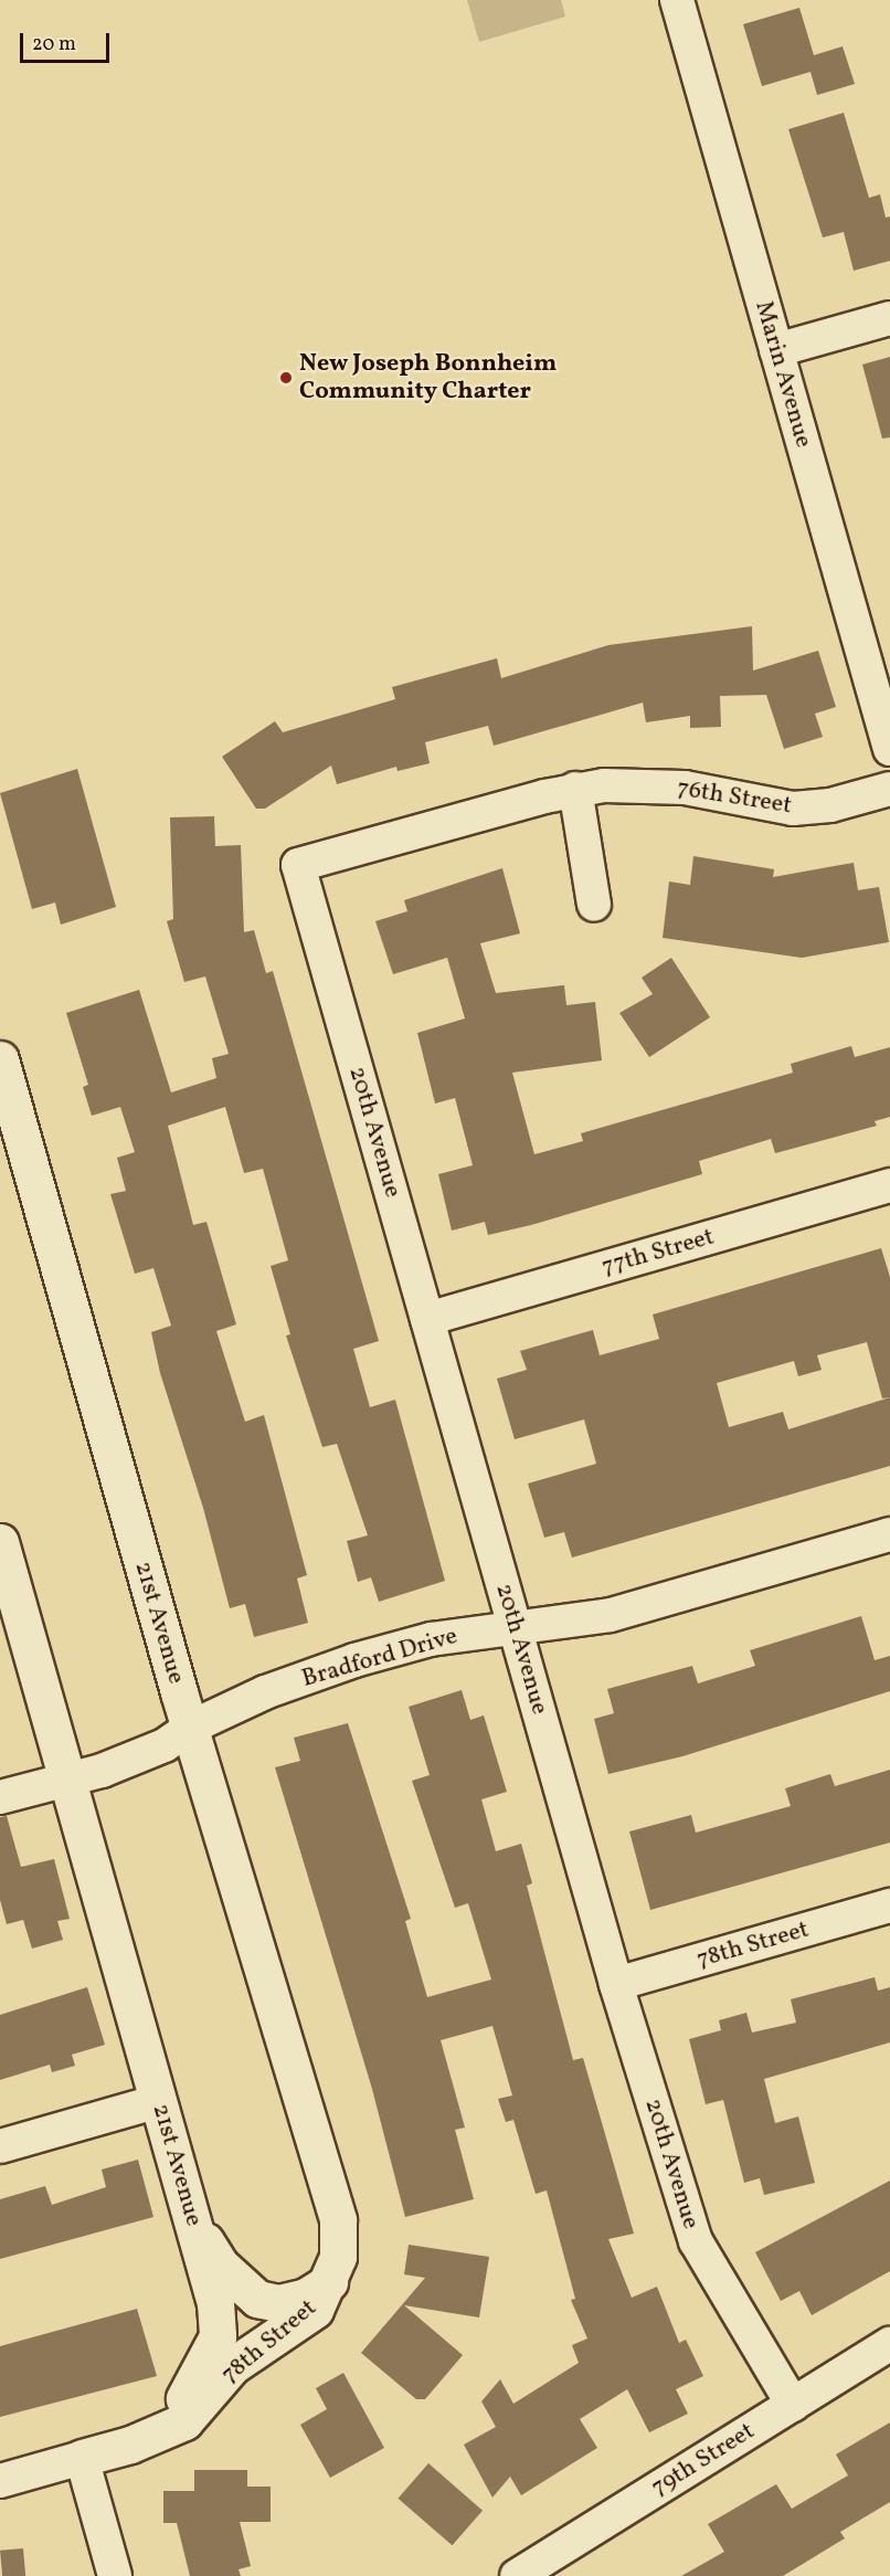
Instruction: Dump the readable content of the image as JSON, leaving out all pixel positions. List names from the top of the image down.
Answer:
{
  "streets": {
    "street": [
      "Marin Avenue",
      "76th Street",
      "20th Avenue",
      "77th Street",
      "21st Avenue",
      "Bradford Drive",
      "78th Street",
      "79th Street"
    ]
  },
  "crossings": [
    ["76th Street", "20th Avenue"],
    ["20th Avenue", "77th Street"],
    ["20th Avenue", "Bradford Drive"],
    ["20th Avenue", "78th Street"],
    ["20th Avenue", "79th Street"],
    ["21st Avenue", "Bradford Drive"],
    ["21st Avenue", "78th Street"]
  ],
  "places": ["New Joseph Bonnheim Community Charter"],
  "scale_bar": "20 m"
}
